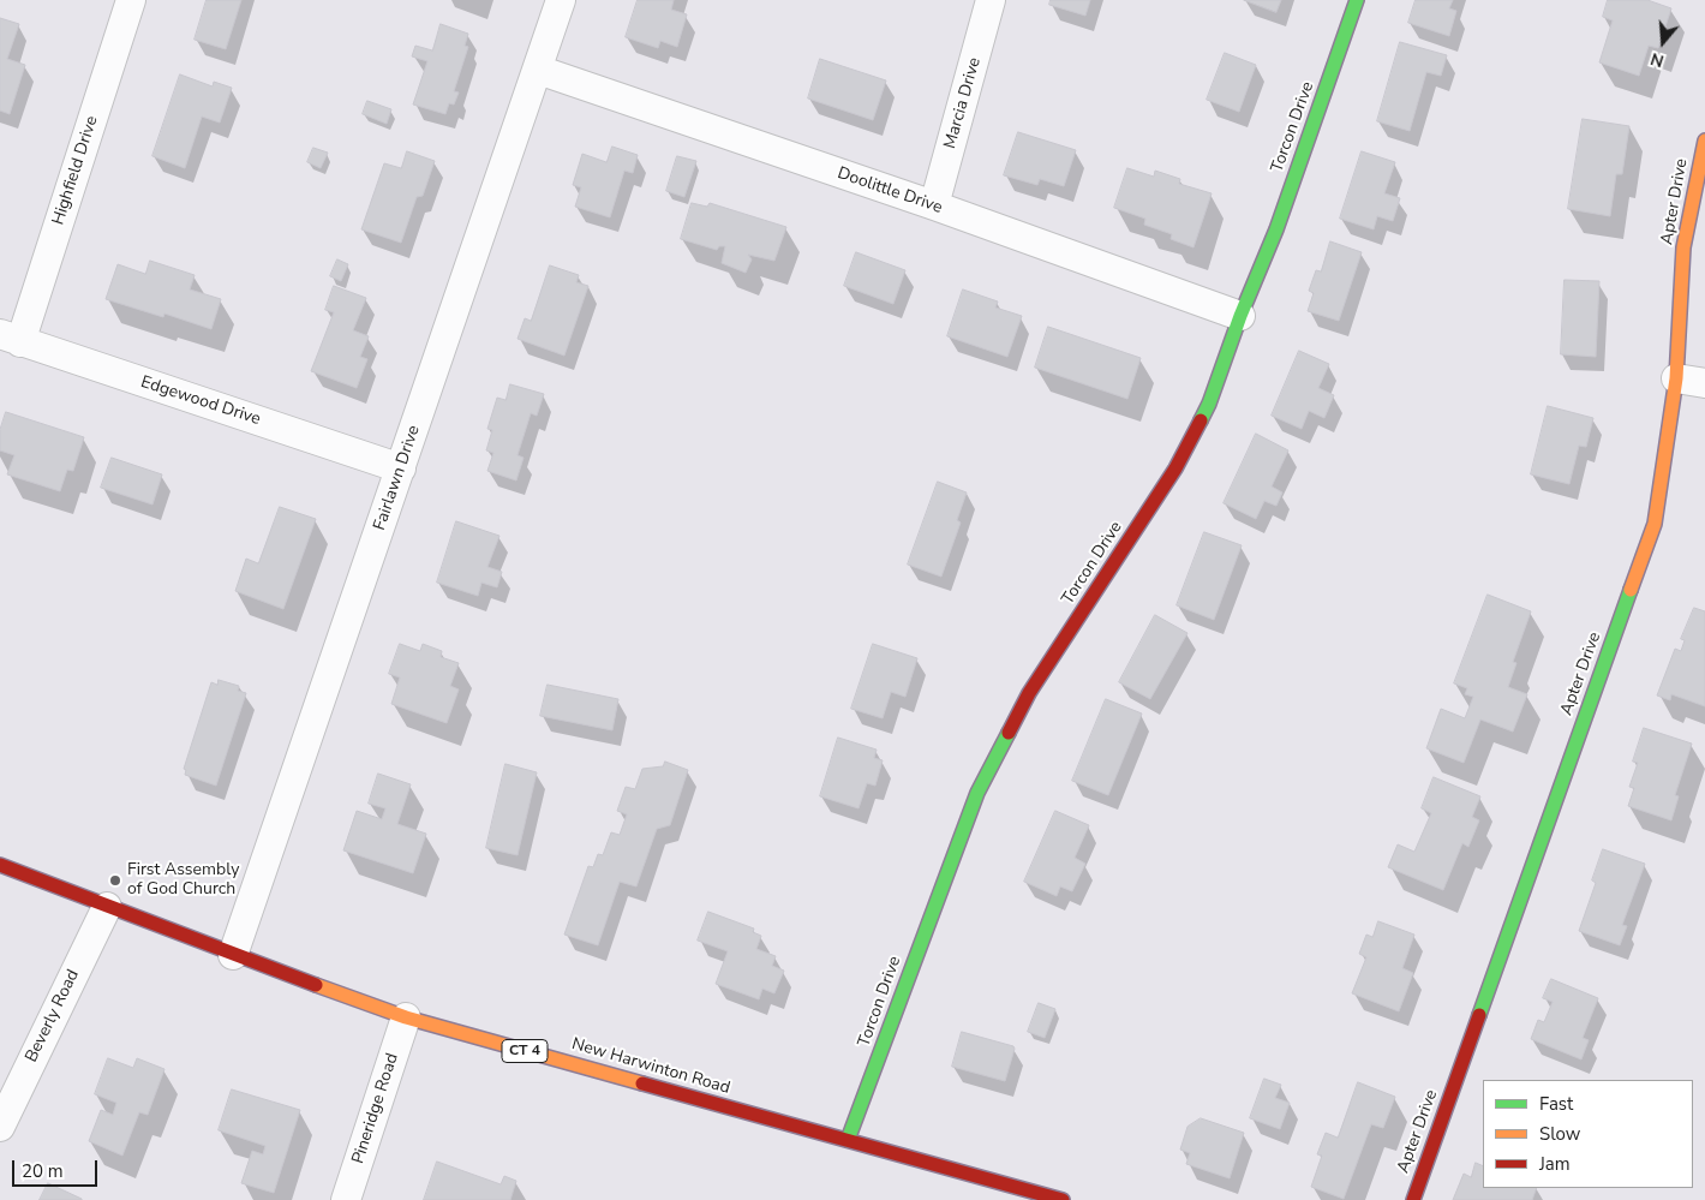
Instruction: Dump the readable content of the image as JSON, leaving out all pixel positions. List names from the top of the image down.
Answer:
{
  "streets": {
    "street": [
      "Marcia Drive",
      "Torcon Drive",
      "Highfield Drive",
      "Doolittle Drive",
      "Apter Drive",
      "Edgewood Drive",
      "Fairlawn Drive",
      "Beverly Road",
      "CT 4",
      "New Harwinton Road",
      "Pineridge Road"
    ]
  },
  "crossings": [
    ["Marcia Drive", "Doolittle Drive"],
    ["Torcon Drive", "Doolittle Drive"],
    ["Torcon Drive", "New Harwinton Road"],
    ["Highfield Drive", "Edgewood Drive"],
    ["Doolittle Drive", "Fairlawn Drive"],
    ["Edgewood Drive", "Fairlawn Drive"],
    ["Fairlawn Drive", "New Harwinton Road"],
    ["Beverly Road", "New Harwinton Road"],
    ["New Harwinton Road", "Pineridge Road"]
  ],
  "places": ["First Assembly of God Church"],
  "legend": ["Fast", "Slow", "Jam"],
  "scale_bar": "20 m",
  "north": "bottom"
}
